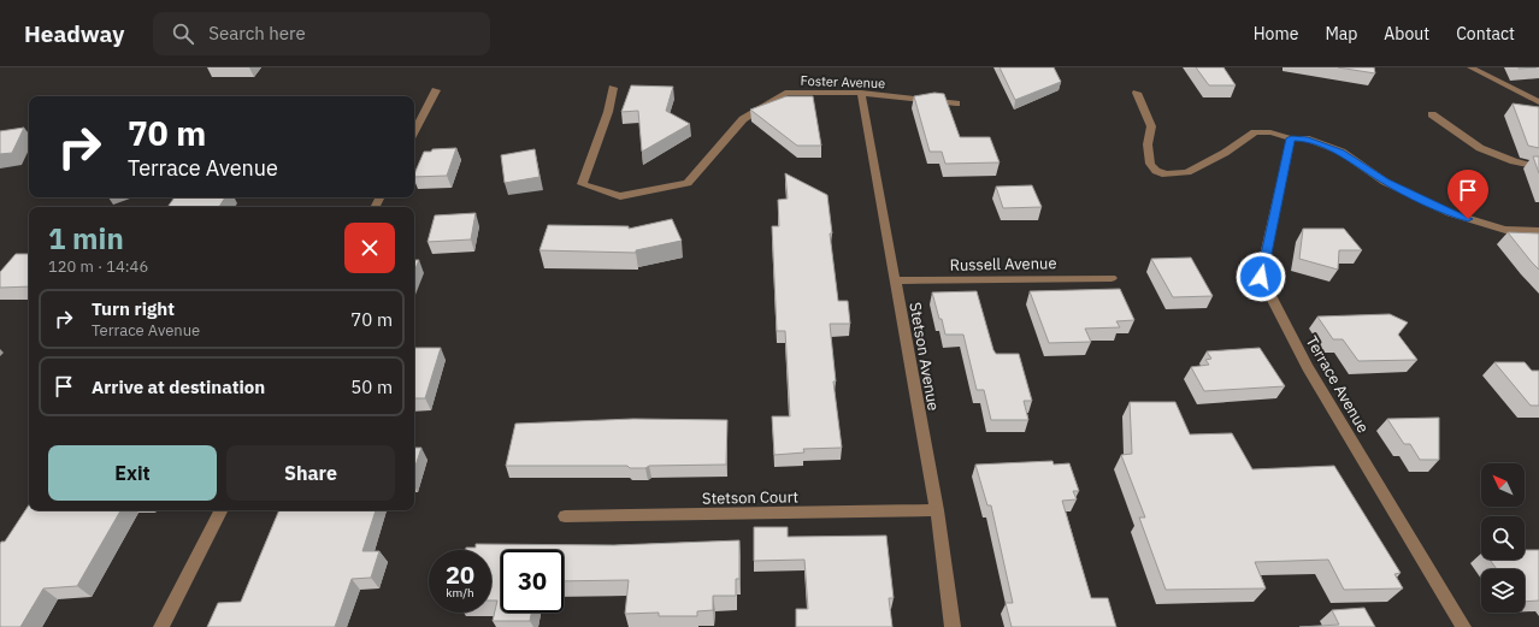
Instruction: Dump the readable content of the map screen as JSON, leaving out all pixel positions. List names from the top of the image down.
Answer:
{
  "streets": {
    "street": [
      "Foster Avenue",
      "Russell Avenue",
      "Stetson Avenue",
      "Terrace Avenue",
      "Stetson Court"
    ]
  },
  "crossings": [
    ["Foster Avenue", "Stetson Avenue"],
    ["Russell Avenue", "Stetson Avenue"],
    ["Stetson Avenue", "Stetson Court"]
  ],
  "north": "top left",
  "page": {
    "header": "Headway",
    "search": "Search here",
    "nav": [
      "Home",
      "Map",
      "About",
      "Contact"
    ],
    "turn": ["70 m", "Terrace Avenue"],
    "heading": ["1 min", "120 m · 14:46"],
    "list": [
      {
        "name": "Turn right",
        "note": "Terrace Avenue",
        "value": "70 m"
      },
      {
        "name": "Arrive at destination",
        "value": "50 m"
      }
    ],
    "buttons": ["Exit", "Share"],
    "speed": "20 km/h",
    "limit": "30"
  }
}
